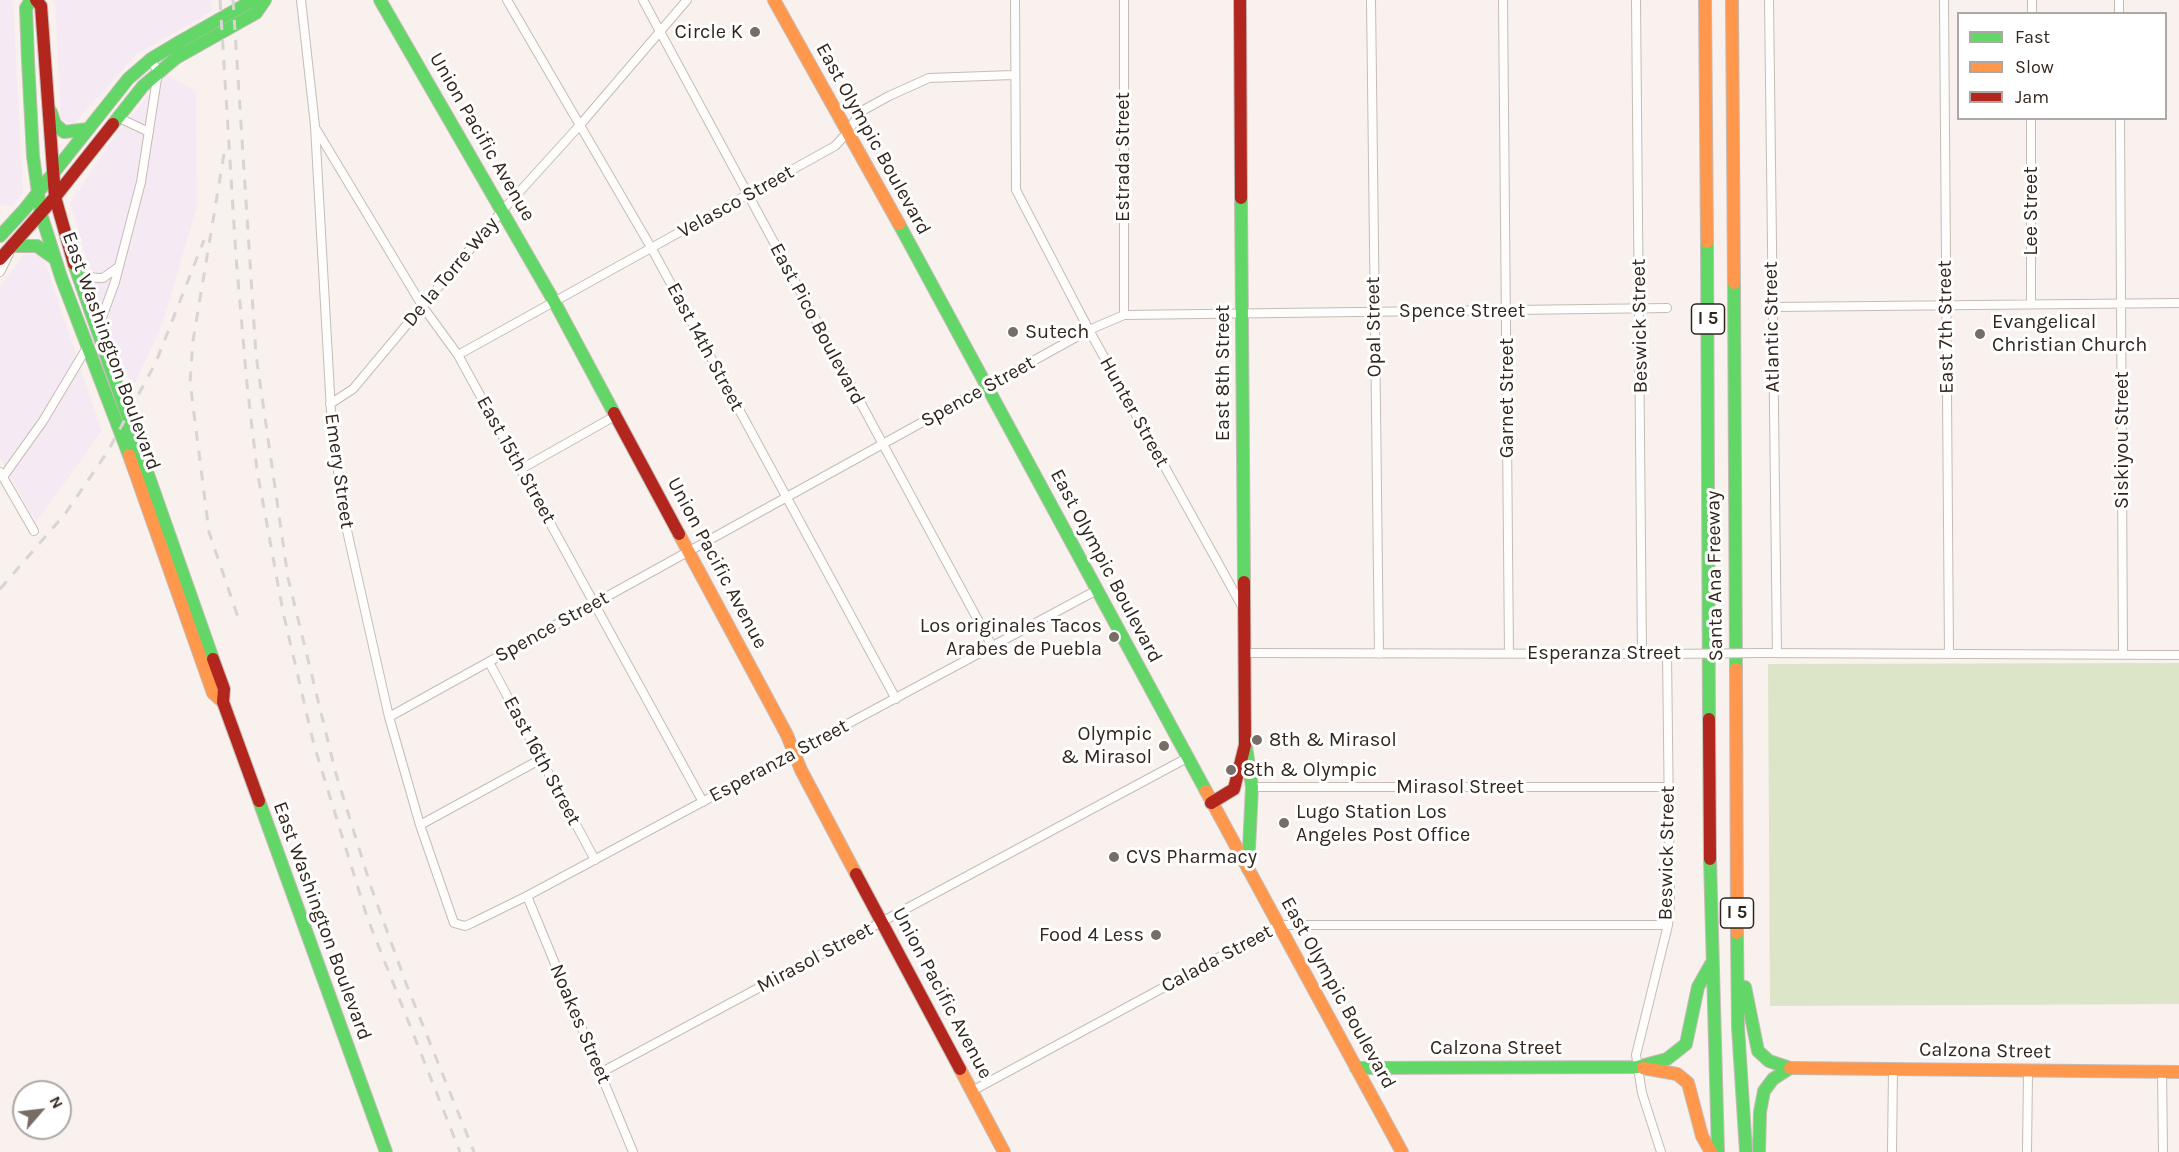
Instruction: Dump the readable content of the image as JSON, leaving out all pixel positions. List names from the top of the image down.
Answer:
{
  "streets": {
    "main road": [
      "Union Pacific Avenue",
      "East Olympic Boulevard",
      "I 5",
      "East Washington Boulevard",
      "East 8th Street",
      "Santa Ana Freeway",
      "Calzona Street"
    ],
    "street": [
      "Estrada Street",
      "Velasco Street",
      "Lee Street",
      "De la Torre Way",
      "Spence Street",
      "East Pico Boulevard",
      "Beswick Street",
      "Opal Street",
      "Atlantic Street",
      "East 7th Street",
      "East 14th Street",
      "Garnet Street",
      "Hunter Street",
      "Siskiyou Street",
      "East 15th Street",
      "Emery Street",
      "Esperanza Street",
      "East 16th Street",
      "Mirasol Street",
      "Calada Street",
      "Noakes Street"
    ]
  },
  "crossings": [
    ["Union Pacific Avenue", "Velasco Street"],
    ["Union Pacific Avenue", "De la Torre Way"],
    ["Union Pacific Avenue", "Spence Street"],
    ["Union Pacific Avenue", "Esperanza Street"],
    ["Union Pacific Avenue", "Mirasol Street"],
    ["Union Pacific Avenue", "Calada Street"],
    ["East Olympic Boulevard", "Velasco Street"],
    ["East Olympic Boulevard", "Spence Street"],
    ["East Olympic Boulevard", "East 8th Street"],
    ["East Olympic Boulevard", "Esperanza Street"],
    ["East Olympic Boulevard", "Mirasol Street"],
    ["East Olympic Boulevard", "Calada Street"],
    ["East Olympic Boulevard", "Calzona Street"],
    ["Estrada Street", "Spence Street"],
    ["Velasco Street", "East Pico Boulevard"],
    ["Velasco Street", "East 14th Street"],
    ["Velasco Street", "Hunter Street"],
    ["Velasco Street", "East 15th Street"],
    ["De la Torre Way", "East Pico Boulevard"],
    ["De la Torre Way", "East 14th Street"],
    ["De la Torre Way", "East 15th Street"],
    ["De la Torre Way", "Emery Street"],
    ["Spence Street", "East Pico Boulevard"],
    ["Spence Street", "Beswick Street"],
    ["Spence Street", "Opal Street"],
    ["Spence Street", "East 14th Street"],
    ["Spence Street", "East 8th Street"],
    ["Spence Street", "Garnet Street"],
    ["Spence Street", "Hunter Street"],
    ["Spence Street", "East 15th Street"],
    ["Spence Street", "Emery Street"],
    ["Spence Street", "East 16th Street"],
    ["East Pico Boulevard", "Esperanza Street"],
    ["Beswick Street", "Esperanza Street"],
    ["Beswick Street", "Mirasol Street"],
    ["Beswick Street", "Calada Street"],
    ["Beswick Street", "Calzona Street"],
    ["Opal Street", "Esperanza Street"],
    ["Atlantic Street", "Esperanza Street"],
    ["East 7th Street", "Esperanza Street"],
    ["East 14th Street", "Esperanza Street"],
    ["East 8th Street", "Hunter Street"],
    ["East 8th Street", "Esperanza Street"],
    ["East 8th Street", "Mirasol Street"],
    ["Garnet Street", "Esperanza Street"],
    ["Siskiyou Street", "Esperanza Street"],
    ["East 15th Street", "Emery Street"],
    ["East 15th Street", "Esperanza Street"],
    ["Emery Street", "Esperanza Street"],
    ["Esperanza Street", "East 16th Street"],
    ["Esperanza Street", "Noakes Street"],
    ["Mirasol Street", "Noakes Street"]
  ],
  "places": [
    "Circle K",
    "Sutech",
    "Evangelical Christian Church",
    "Los originales Tacos Arabes de Puebla",
    "8th & Mirasol",
    "Olympic & Mirasol",
    "8th & Olympic",
    "Lugo Station Los Angeles Post Office",
    "CVS Pharmacy",
    "Food 4 Less"
  ],
  "legend": ["Fast", "Slow", "Jam"],
  "north": "top right"
}
